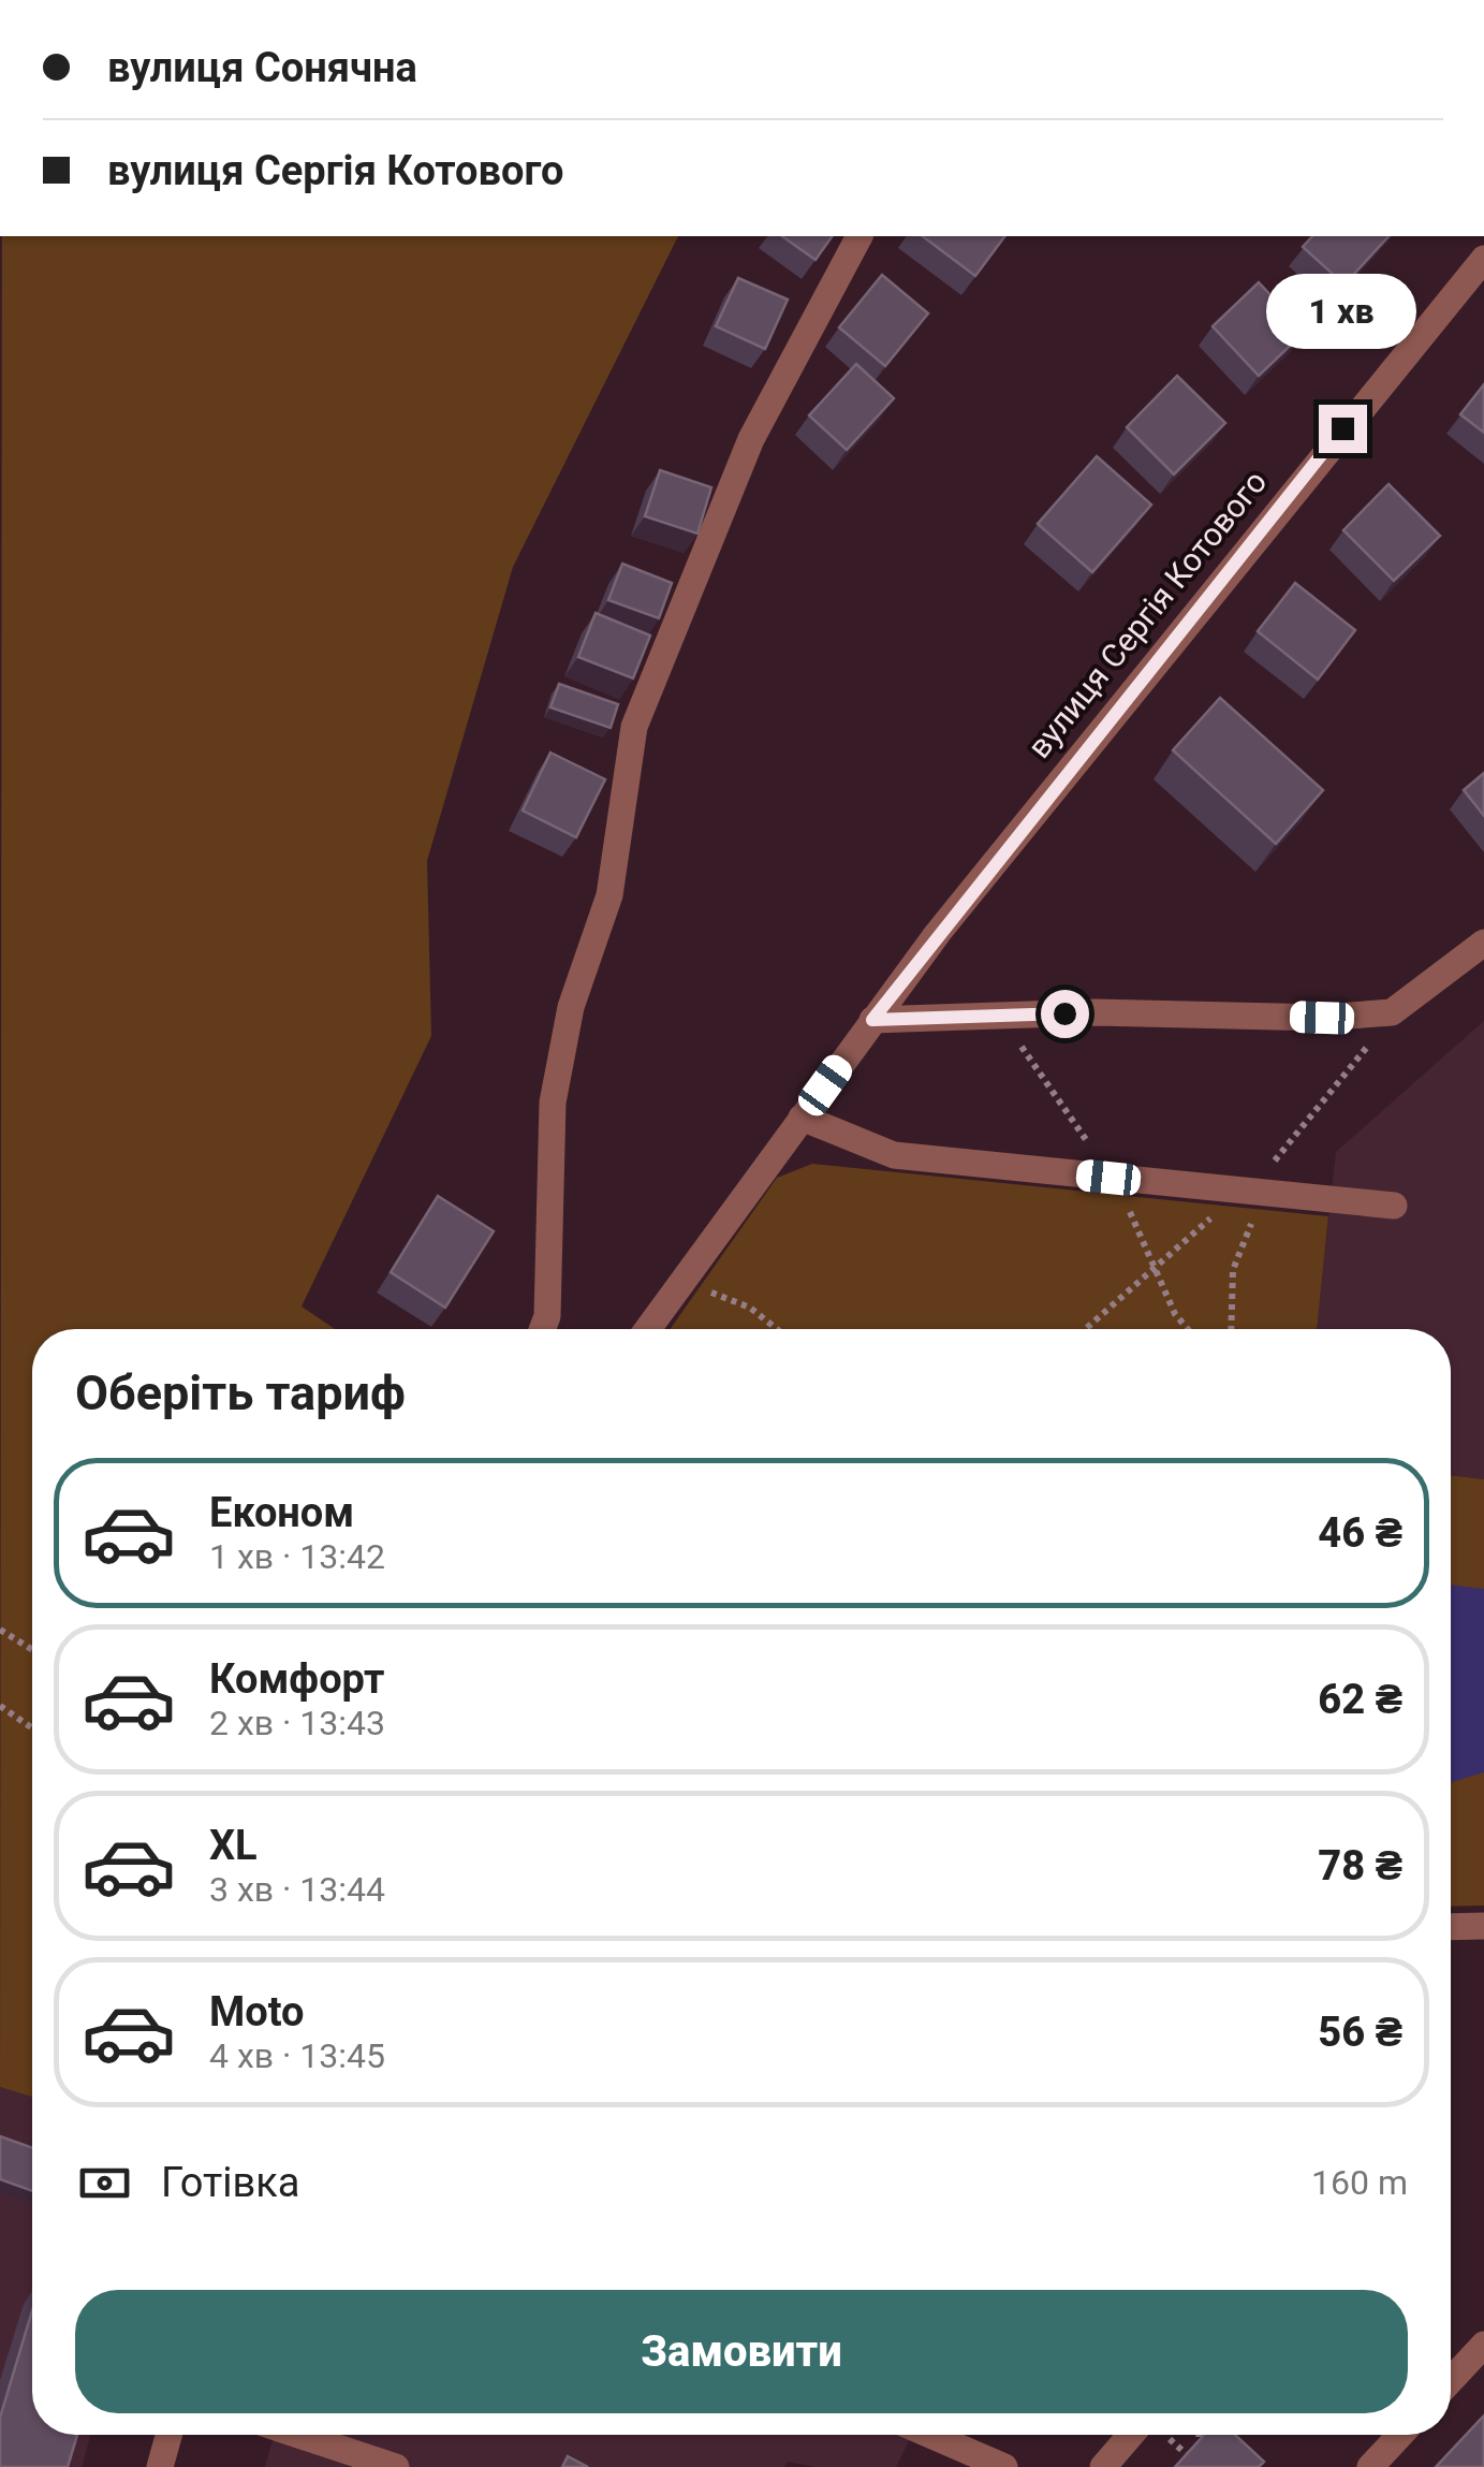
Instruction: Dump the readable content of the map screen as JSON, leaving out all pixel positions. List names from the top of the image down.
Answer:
{
  "streets": {
    "street": ["вулиця Сергія Котового"]
  },
  "page": {
    "banner": ["вулиця Сонячна", "вулиця Сергія Котового"],
    "bubble": "1 хв",
    "heading": "Оберіть тариф",
    "list": [
      {
        "name": "Економ",
        "note": "1 хв · 13:42",
        "value": "46 ₴"
      },
      {
        "name": "Комфорт",
        "note": "2 хв · 13:43",
        "value": "62 ₴"
      },
      {
        "name": "XL",
        "note": "3 хв · 13:44",
        "value": "78 ₴"
      },
      {
        "name": "Moto",
        "note": "4 хв · 13:45",
        "value": "56 ₴"
      }
    ],
    "pay": ["Готівка", "160 m"],
    "buttons": "Замовити"
  }
}
